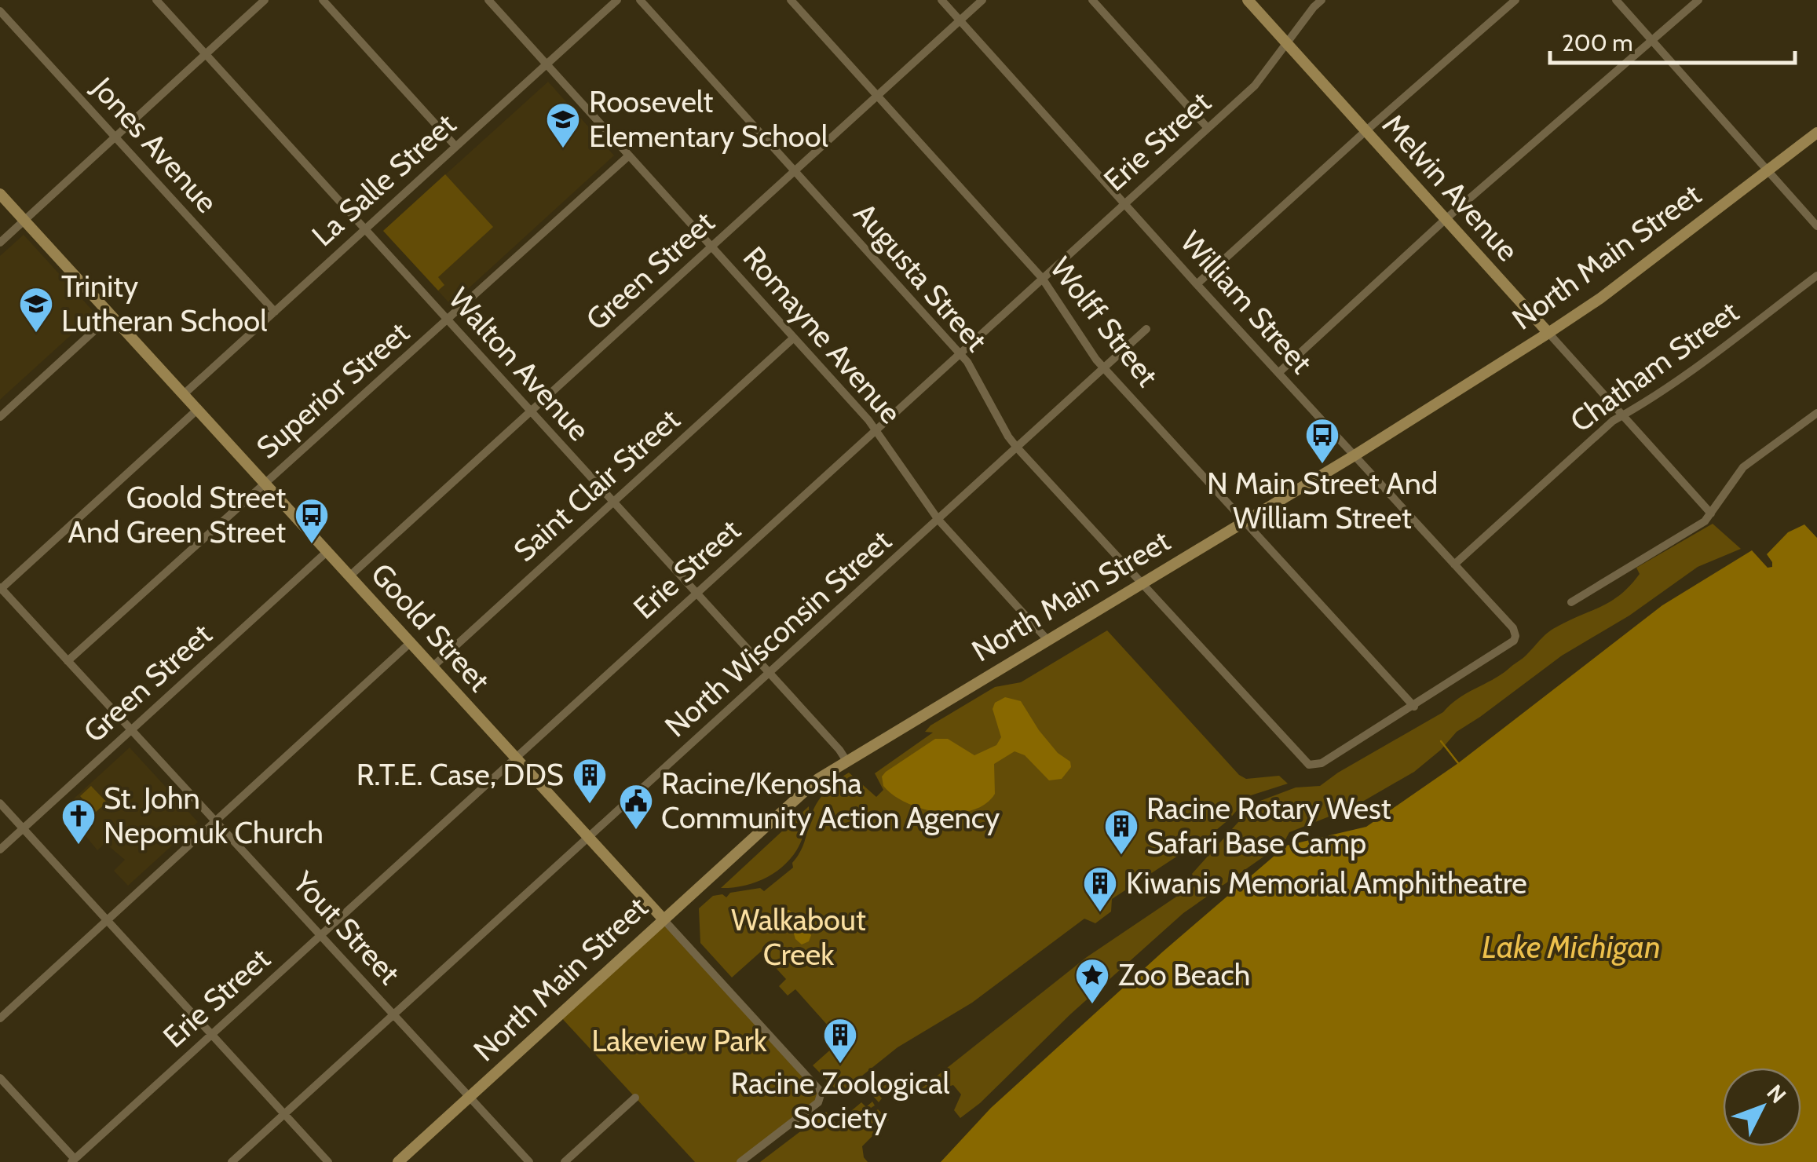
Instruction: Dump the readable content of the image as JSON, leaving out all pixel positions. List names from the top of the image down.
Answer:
{
  "streets": {
    "main road": ["Melvin Avenue", "North Main Street", "Goold Street"],
    "street": [
      "Erie Street",
      "Jones Avenue",
      "La Salle Street",
      "Green Street",
      "Augusta Street",
      "William Street",
      "Wolff Street",
      "Romayne Avenue",
      "Walton Avenue",
      "Chatham Street",
      "Superior Street",
      "Saint Clair Street",
      "North Wisconsin Street",
      "Yout Street"
    ]
  },
  "crossings": [
    ["Erie Street", "Melvin Avenue"],
    ["Erie Street", "Augusta Street"],
    ["Erie Street", "William Street"],
    ["Erie Street", "Wolff Street"],
    ["Erie Street", "Romayne Avenue"],
    ["Erie Street", "Walton Avenue"],
    ["Erie Street", "Goold Street"],
    ["Erie Street", "Yout Street"],
    ["Jones Avenue", "La Salle Street"],
    ["La Salle Street", "Romayne Avenue"],
    ["La Salle Street", "Walton Avenue"],
    ["La Salle Street", "Goold Street"],
    ["Melvin Avenue", "North Main Street"],
    ["Melvin Avenue", "Chatham Street"],
    ["North Main Street", "Augusta Street"],
    ["North Main Street", "William Street"],
    ["North Main Street", "Wolff Street"],
    ["North Main Street", "Romayne Avenue"],
    ["North Main Street", "Walton Avenue"],
    ["North Main Street", "Goold Street"],
    ["North Main Street", "Yout Street"],
    ["Green Street", "Augusta Street"],
    ["Green Street", "William Street"],
    ["Green Street", "Wolff Street"],
    ["Green Street", "Romayne Avenue"],
    ["Green Street", "Walton Avenue"],
    ["Green Street", "Goold Street"],
    ["Green Street", "Yout Street"],
    ["Augusta Street", "William Street"],
    ["Augusta Street", "Wolff Street"],
    ["Augusta Street", "North Wisconsin Street"],
    ["William Street", "Wolff Street"],
    ["William Street", "Chatham Street"],
    ["Wolff Street", "North Wisconsin Street"],
    ["Romayne Avenue", "Superior Street"],
    ["Romayne Avenue", "Saint Clair Street"],
    ["Romayne Avenue", "North Wisconsin Street"],
    ["Walton Avenue", "Superior Street"],
    ["Walton Avenue", "Saint Clair Street"],
    ["Walton Avenue", "North Wisconsin Street"],
    ["Superior Street", "Goold Street"],
    ["Superior Street", "Yout Street"],
    ["Saint Clair Street", "Goold Street"],
    ["Goold Street", "North Wisconsin Street"],
    ["North Wisconsin Street", "Yout Street"]
  ],
  "water": ["Lake Michigan"],
  "parks": ["Walkabout Creek", "Lakeview Park"],
  "places": {
    "school or university": ["Roosevelt Elementary School", "Trinity Lutheran School"],
    "bus stop": ["N Main Street And William Street", "Goold Street And Green Street"],
    "building": [
      "R.T.E. Case, DDS",
      "Racine Rotary West Safari Base Camp",
      "Kiwanis Memorial Amphitheatre",
      "Racine Zoological Society"
    ],
    "public building": ["Racine/Kenosha Community Action Agency"],
    "church": ["St. John Nepomuk Church"],
    "place": ["Zoo Beach"]
  },
  "scale_bar": "200 m",
  "north": "top right"
}
